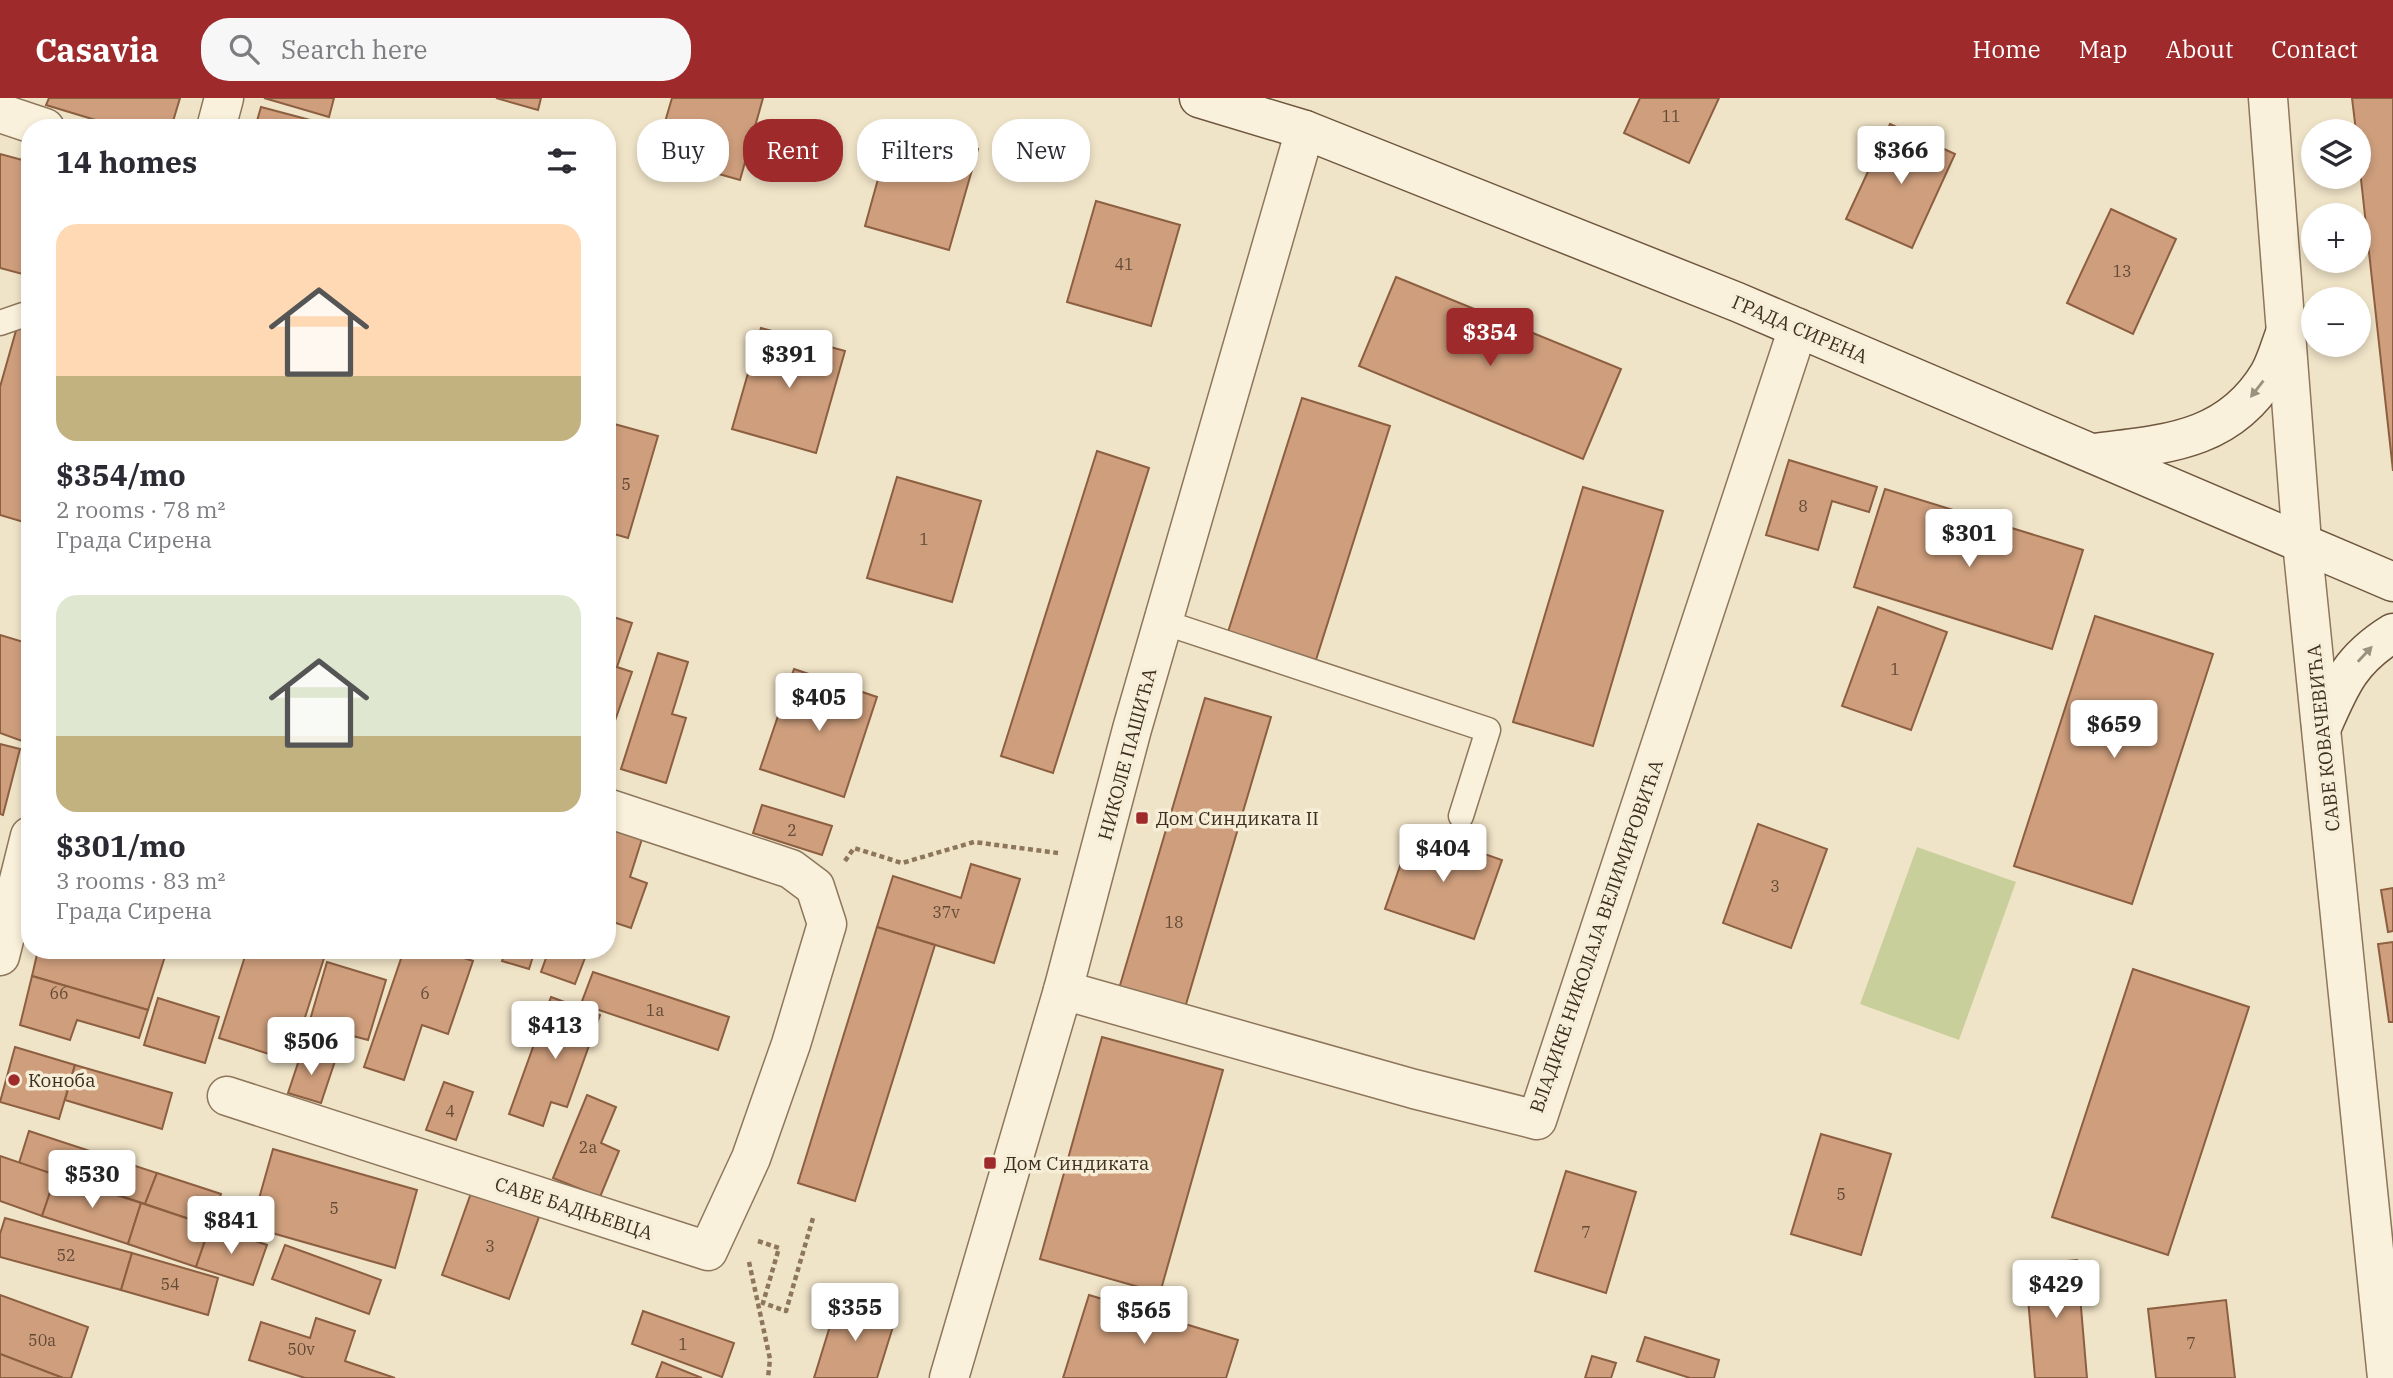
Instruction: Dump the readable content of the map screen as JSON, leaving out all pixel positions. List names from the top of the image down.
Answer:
{
  "streets": {
    "street": [
      "ГРАДА СИРЕНА",
      "САВЕ КОВАЧЕВИЋА",
      "НИКОЛЕ ПАШИЋА",
      "ВЛАДИКЕ НИКОЛАЈА ВЕЛИМИРОВИЋА",
      "САВЕ БАДЊЕВЦА"
    ]
  },
  "crossings": [
    ["ГРАДА СИРЕНА", "САВЕ КОВАЧЕВИЋА"],
    ["ГРАДА СИРЕНА", "НИКОЛЕ ПАШИЋА"],
    ["ГРАДА СИРЕНА", "ВЛАДИКЕ НИКОЛАЈА ВЕЛИМИРОВИЋА"],
    ["НИКОЛЕ ПАШИЋА", "ВЛАДИКЕ НИКОЛАЈА ВЕЛИМИРОВИЋА"]
  ],
  "places": {
    "transit": ["Дом Синдиката II", "Дом Синдиката"],
    "other": ["Коноба"]
  },
  "house_numbers": [
    "11",
    "41",
    "13",
    "5",
    "8",
    "1",
    "1",
    "2",
    "3",
    "37v",
    "18",
    "66",
    "6",
    "1a",
    "4",
    "2a",
    "5",
    "5",
    "7",
    "3",
    "52",
    "54",
    "50a",
    "7",
    "1",
    "50v"
  ],
  "page": {
    "header": "Casavia",
    "search": "Search here",
    "nav": [
      "Home",
      "Map",
      "About",
      "Contact"
    ],
    "map_buttons": ["+", "−"],
    "chip": [
      "Buy",
      "Rent",
      "Filters",
      "New"
    ],
    "heading": "14 homes",
    "price": [
      "$366",
      "$354",
      "$391",
      "$301",
      "$405",
      "$659",
      "$404",
      "$413",
      "$506",
      "$530",
      "$841",
      "$429",
      "$355",
      "$565"
    ],
    "list": [
      {
        "name": "$354/mo",
        "note": "2 rooms · 78 m² · Града Сирена"
      },
      {
        "name": "$301/mo",
        "note": "3 rooms · 83 m² · Града Сирена"
      }
    ]
  }
}
